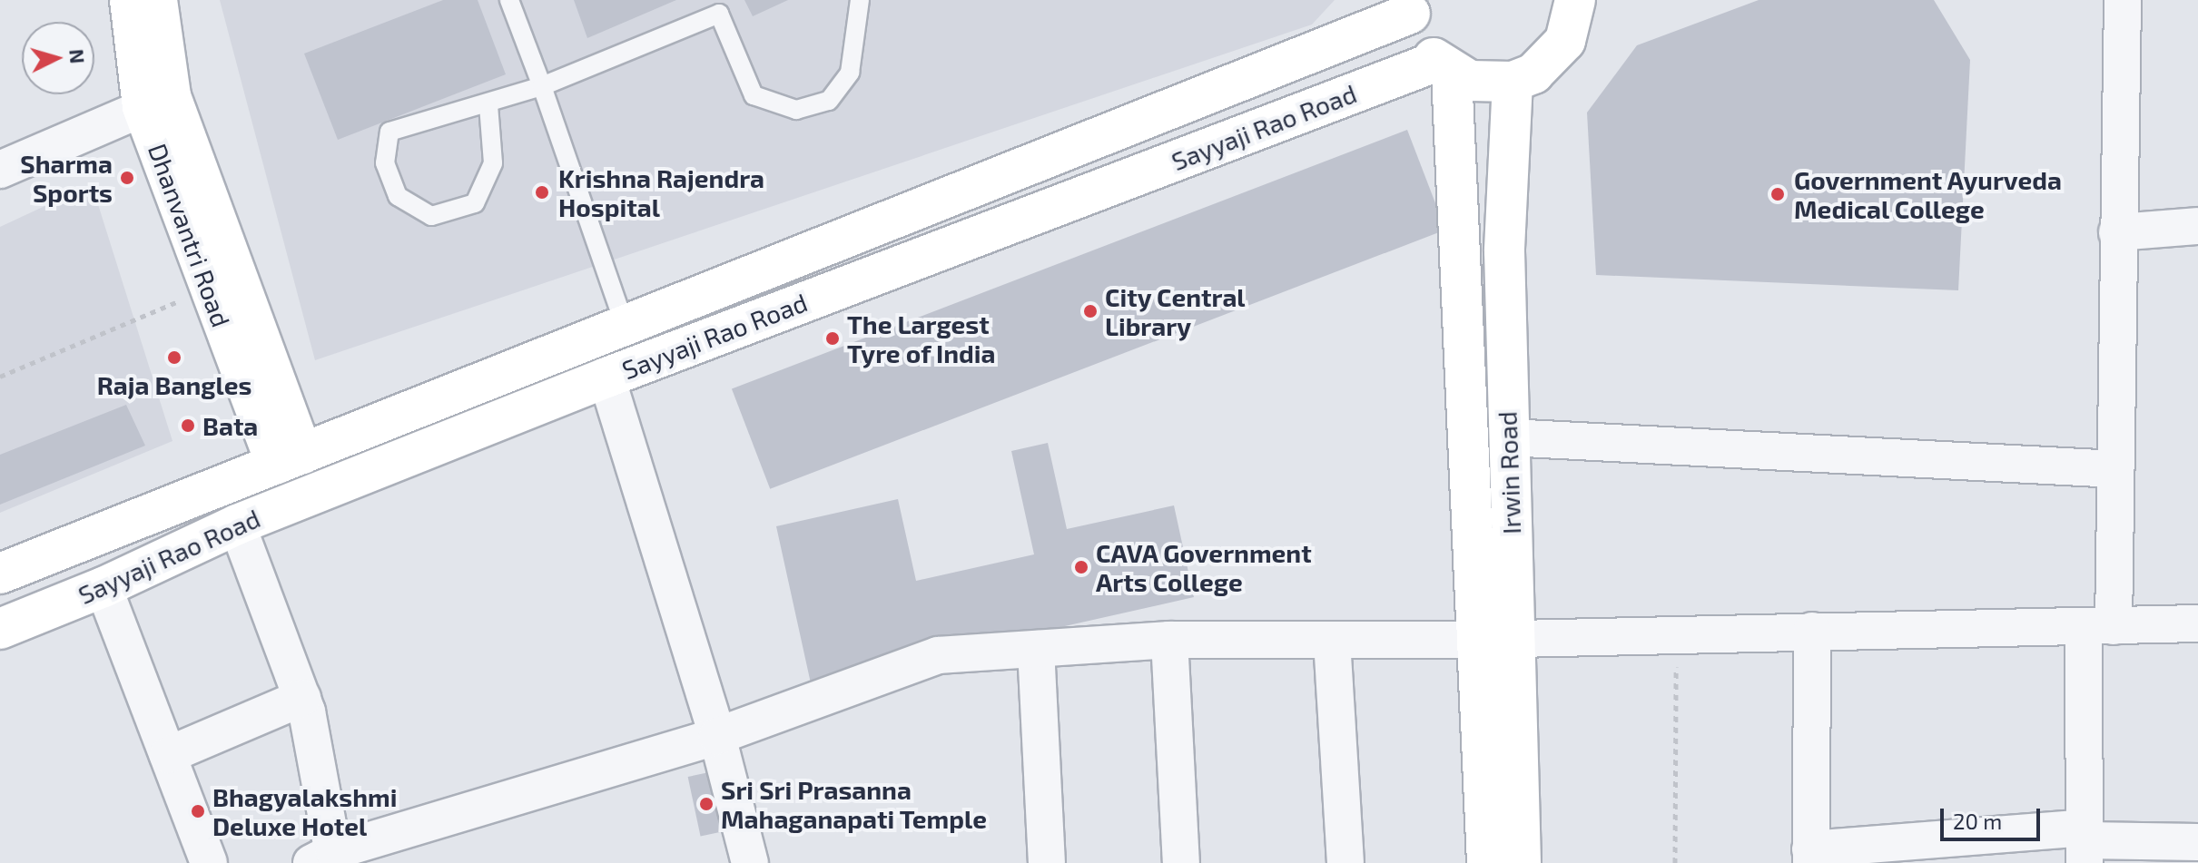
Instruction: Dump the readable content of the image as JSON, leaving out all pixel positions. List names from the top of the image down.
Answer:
{
  "streets": {
    "main road": ["Sayyaji Rao Road", "Dhanvantri Road", "Irwin Road"]
  },
  "crossings": [
    ["Sayyaji Rao Road", "Dhanvantri Road"]
  ],
  "places": [
    "Sharma Sports",
    "Krishna Rajendra Hospital",
    "Government Ayurveda Medical College",
    "City Central Library",
    "The Largest Tyre of India",
    "Raja Bangles",
    "Bata",
    "CAVA Government Arts College",
    "Sri Sri Prasanna Mahaganapati Temple",
    "Bhagyalakshmi Deluxe Hotel"
  ],
  "scale_bar": "20 m",
  "north": "right"
}
